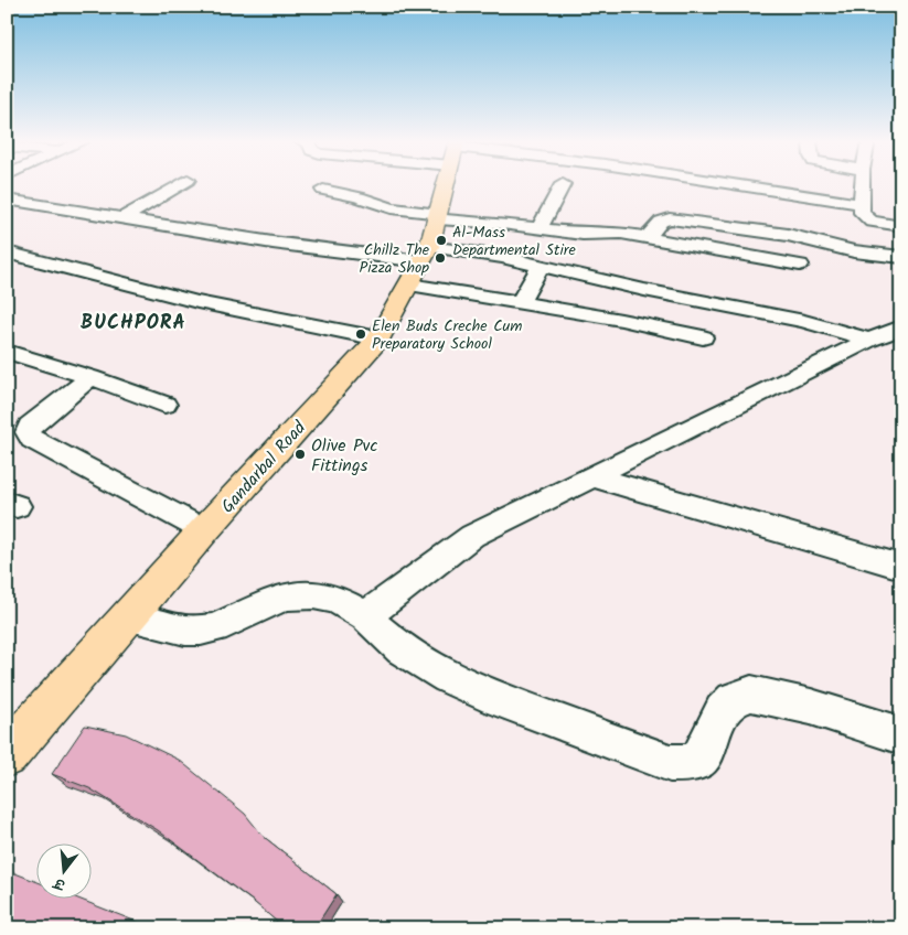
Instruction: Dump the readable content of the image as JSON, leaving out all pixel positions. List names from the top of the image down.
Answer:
{
  "streets": {
    "main road": ["Gandarbal Road"]
  },
  "districts": ["BUCHPORA"],
  "places": [
    "Al-Mass Departmental Stire",
    "Chillz The Pizza Shop",
    "Elen Buds Creche Cum Preparatory School",
    "Olive Pvc Fittings"
  ],
  "north": "bottom"
}
